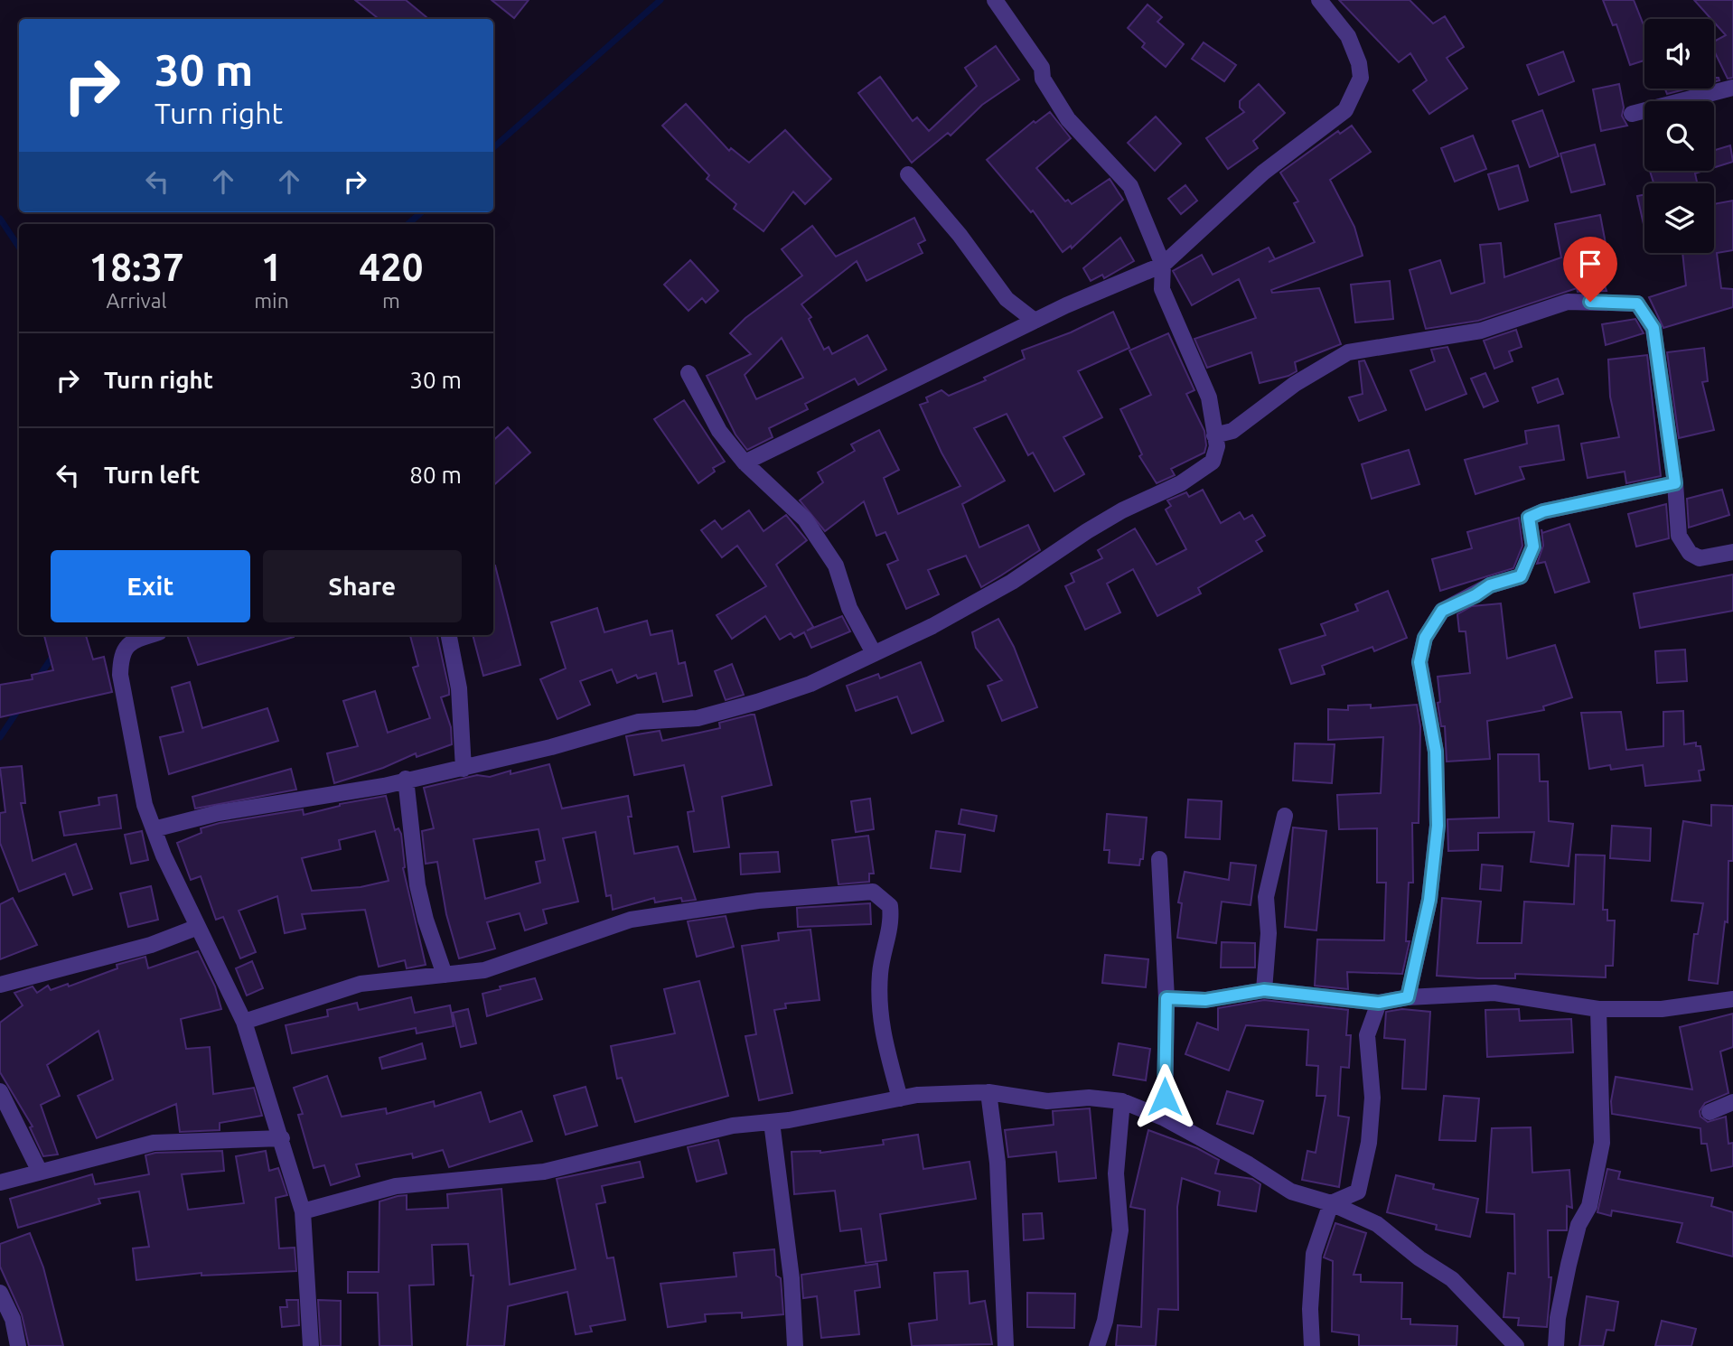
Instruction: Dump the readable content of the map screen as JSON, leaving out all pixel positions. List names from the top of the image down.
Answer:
{
  "page": {
    "turn": ["30 m", "Turn right"],
    "eta": [
      "18:37",
      "Arrival",
      "1",
      "min",
      "420",
      "m"
    ],
    "list": [
      {
        "name": "Turn right",
        "value": "30 m"
      },
      {
        "name": "Turn left",
        "value": "80 m"
      }
    ],
    "buttons": ["Exit", "Share"]
  }
}
